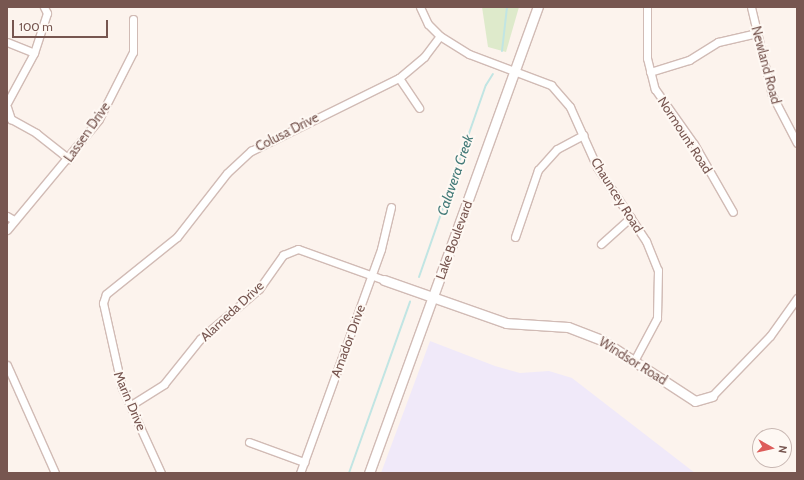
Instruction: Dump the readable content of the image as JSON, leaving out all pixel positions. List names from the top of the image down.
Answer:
{
  "streets": {
    "main road": ["Lake Boulevard", "Alameda Drive", "Windsor Road"],
    "street": [
      "Newland Road",
      "Lassen Drive",
      "Colusa Drive",
      "Normount Road",
      "Chauncey Road",
      "Amador Drive",
      "Marin Drive"
    ]
  },
  "crossings": [
    ["Colusa Drive", "Chauncey Road"],
    ["Colusa Drive", "Marin Drive"],
    ["Chauncey Road", "Lake Boulevard"],
    ["Chauncey Road", "Windsor Road"],
    ["Lake Boulevard", "Alameda Drive"],
    ["Lake Boulevard", "Windsor Road"],
    ["Alameda Drive", "Amador Drive"],
    ["Alameda Drive", "Windsor Road"],
    ["Alameda Drive", "Marin Drive"]
  ],
  "water": ["Calavera Creek"],
  "scale_bar": "100 m",
  "north": "right"
}
